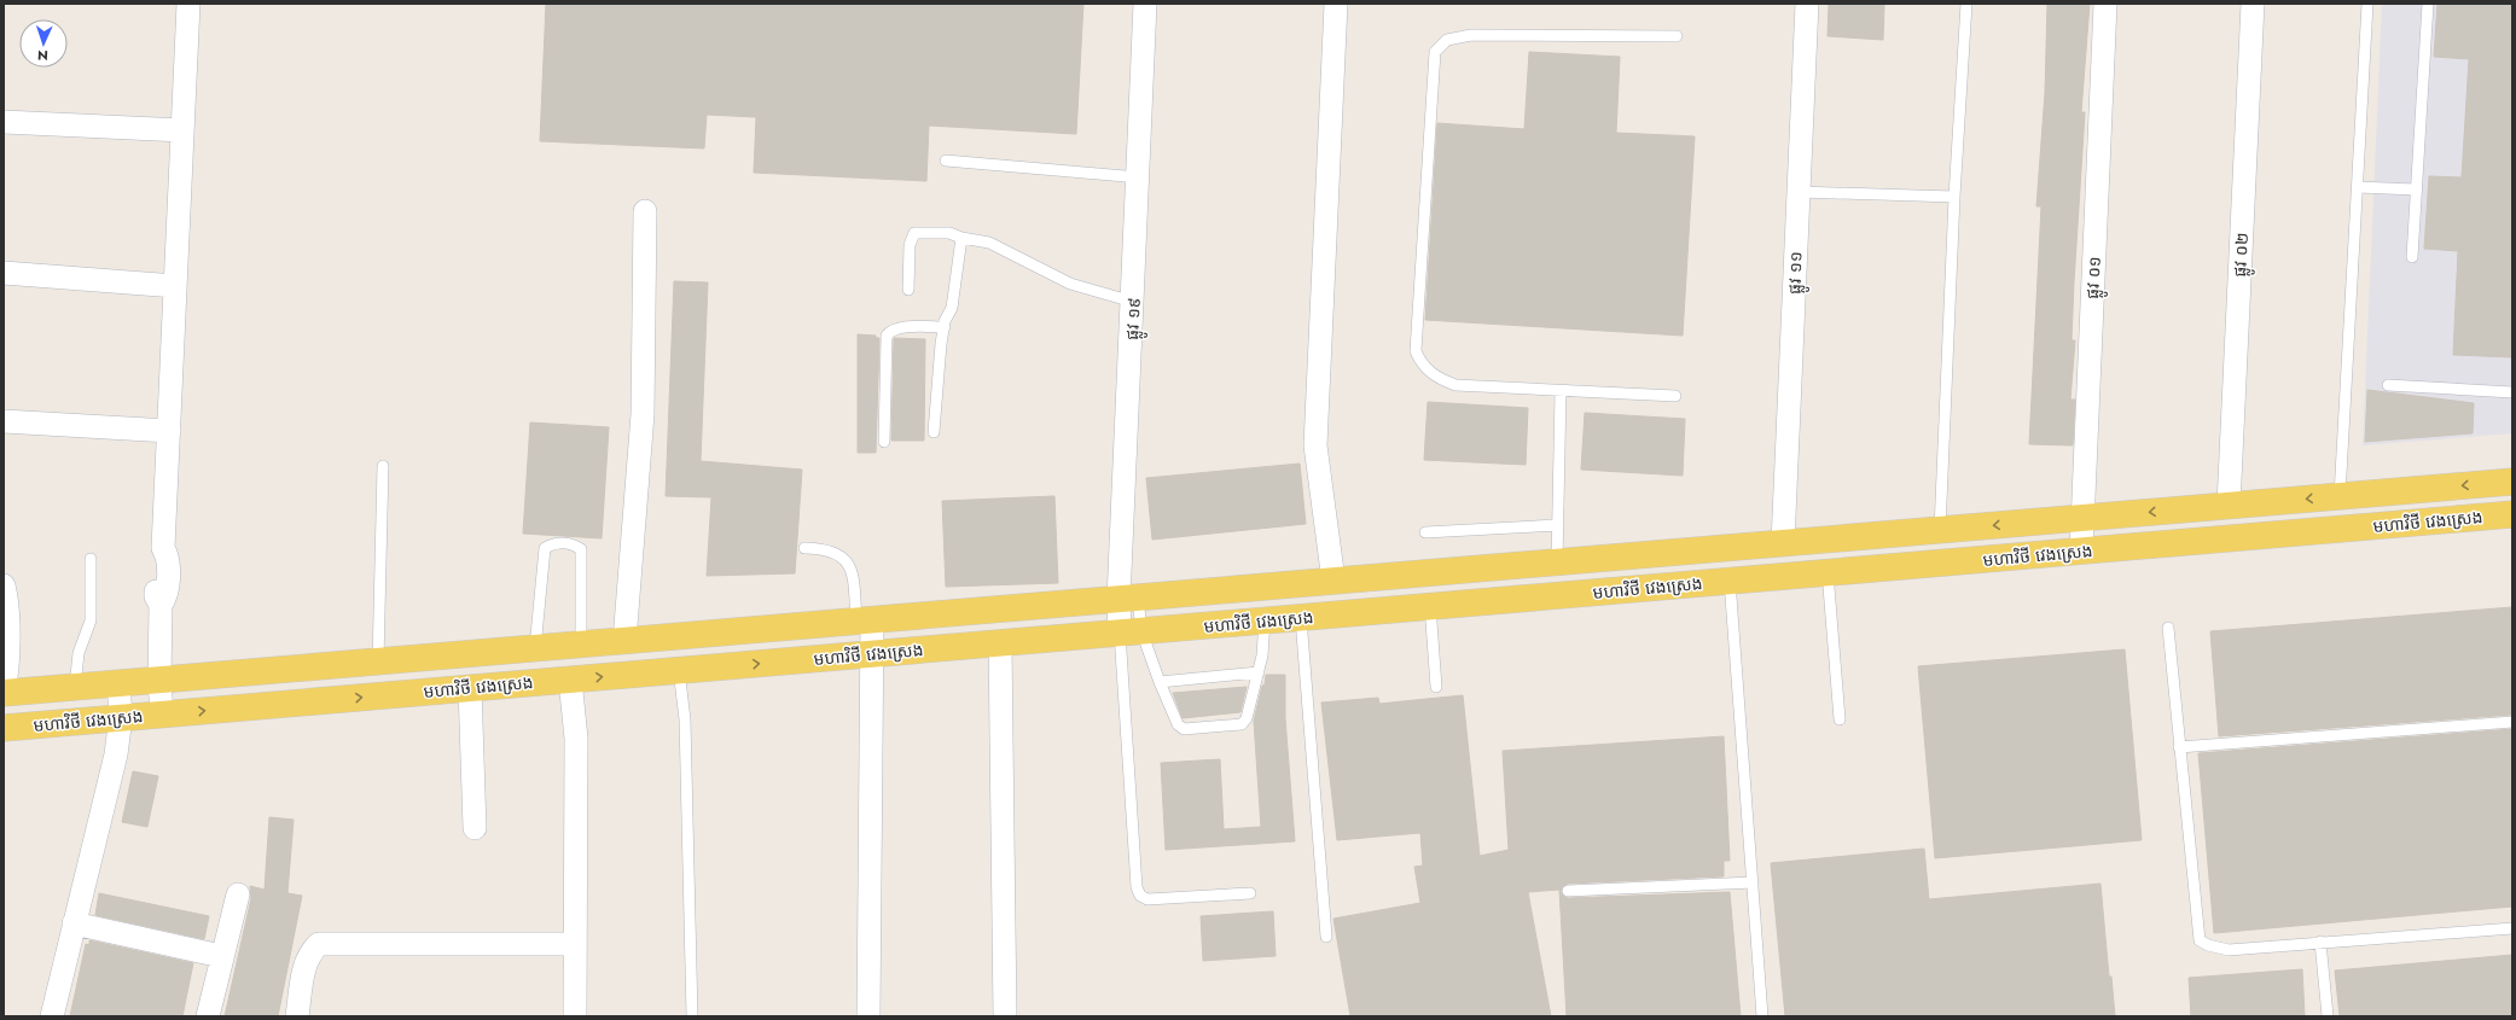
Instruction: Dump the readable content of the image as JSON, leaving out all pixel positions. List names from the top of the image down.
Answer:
{
  "streets": {
    "main road": ["មហាវិថី វេងស្រេង"],
    "street": [
      "ផ្លូវ ០២",
      "ផ្លូវ ១១",
      "ផ្លូវ ០១",
      "ផ្លូវ ១៩"
    ]
  },
  "crossings": [
    ["ផ្លូវ ០២", "មហាវិថី វេងស្រេង"],
    ["ផ្លូវ ១១", "មហាវិថី វេងស្រេង"],
    ["ផ្លូវ ០១", "មហាវិថី វេងស្រេង"],
    ["ផ្លូវ ១៩", "មហាវិថី វេងស្រេង"]
  ],
  "north": "bottom"
}
